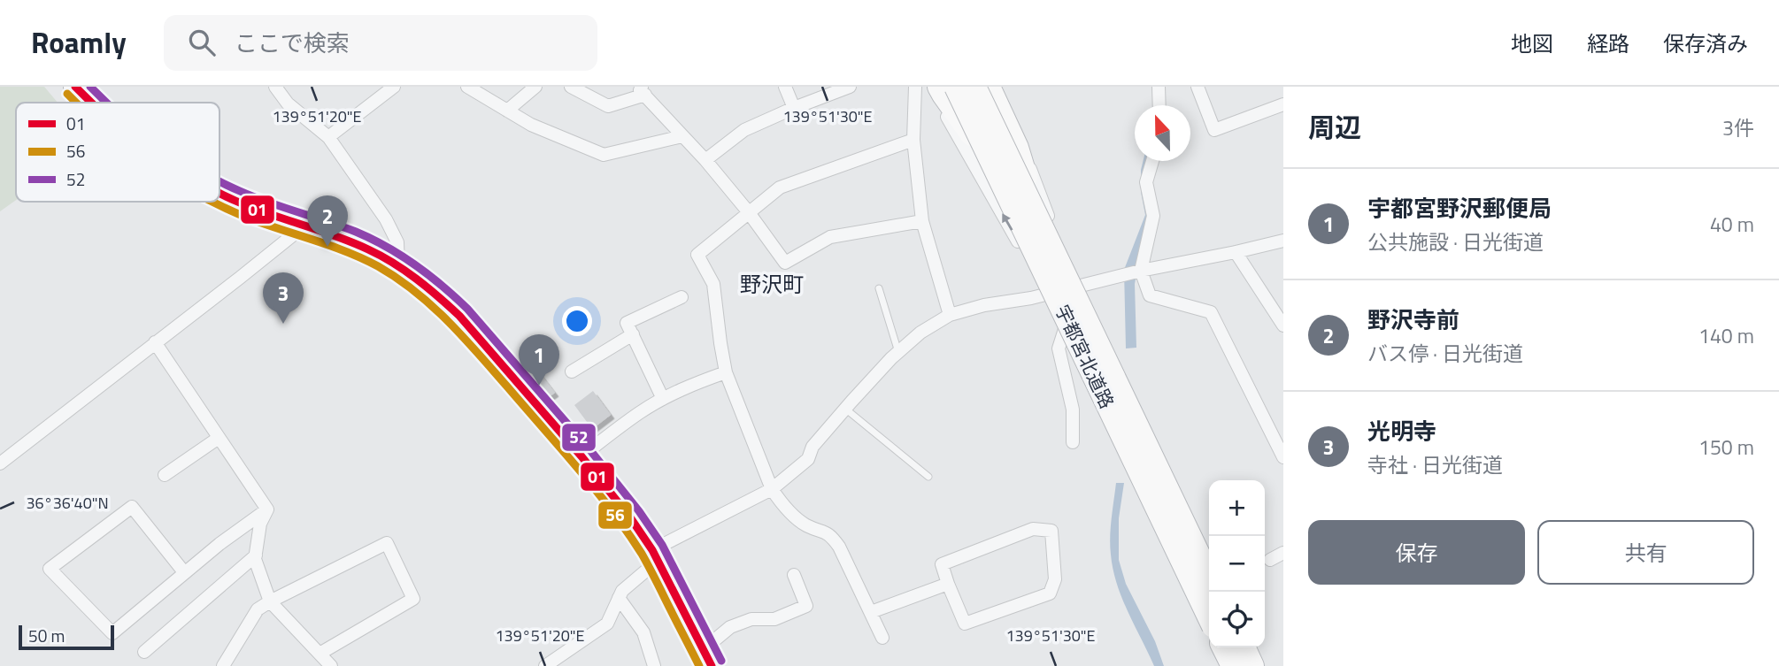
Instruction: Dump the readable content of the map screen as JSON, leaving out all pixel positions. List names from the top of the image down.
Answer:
{
  "streets": {
    "highway": ["宇都宮北道路"]
  },
  "districts": ["野沢町"],
  "lines": ["transit line 01", "transit line 52", "transit line 56"],
  "legend": ["01", "56", "52"],
  "scale_bar": "50 m",
  "north": "top",
  "page": {
    "header": "Roamly",
    "search": "ここで検索",
    "nav": ["地図", "経路", "保存済み"],
    "heading": ["周辺", "3件"],
    "list": [
      {
        "mark": "1",
        "name": "宇都宮野沢郵便局",
        "note": "公共施設 · 日光街道",
        "value": "40 m"
      },
      {
        "mark": "2",
        "name": "野沢寺前",
        "note": "バス停 · 日光街道",
        "value": "140 m"
      },
      {
        "mark": "3",
        "name": "光明寺",
        "note": "寺社 · 日光街道",
        "value": "150 m"
      }
    ],
    "pins": ["2", "3", "1"],
    "map_buttons": ["+", "−"],
    "buttons": ["保存", "共有"],
    "scale": "50 m"
  },
  "coordinates": ["139°51'20\"E", "139°51'30\"E", "36°36'40\"N"]
}
